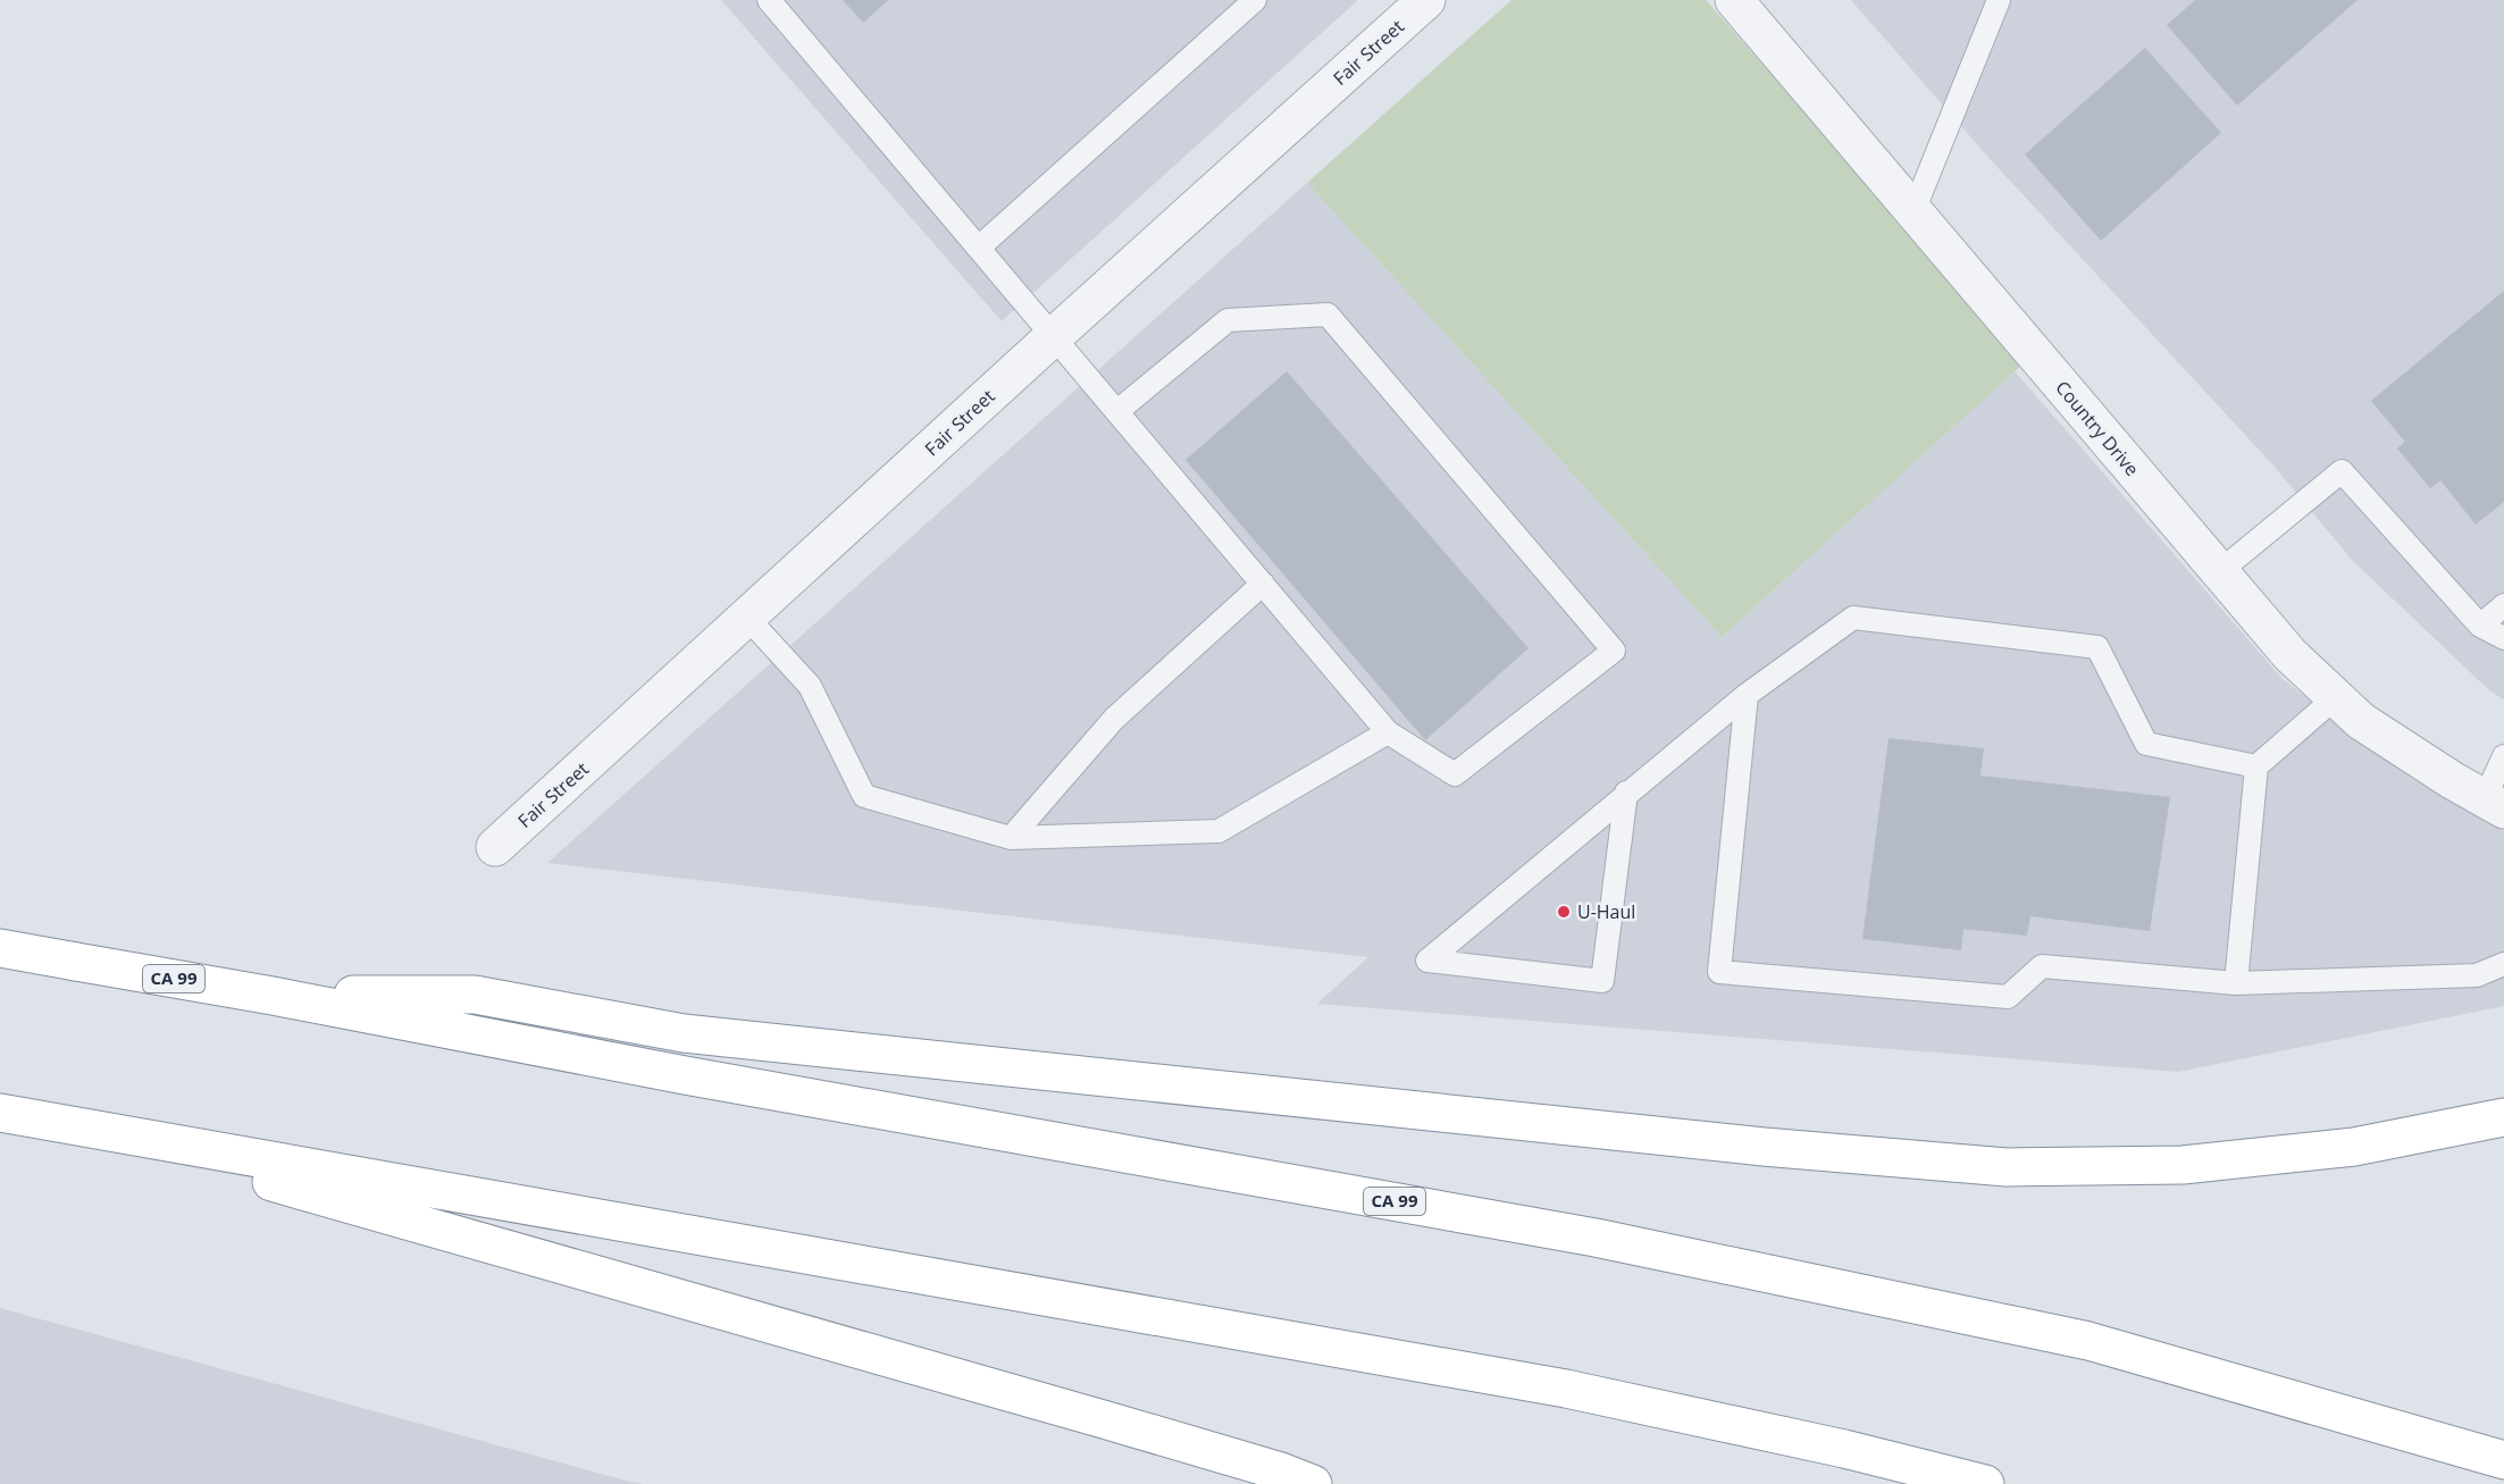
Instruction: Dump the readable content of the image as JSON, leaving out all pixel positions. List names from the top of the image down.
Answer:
{
  "streets": {
    "highway": ["CA 99"],
    "street": ["Fair Street", "Country Drive"]
  },
  "places": ["U-Haul"]
}
